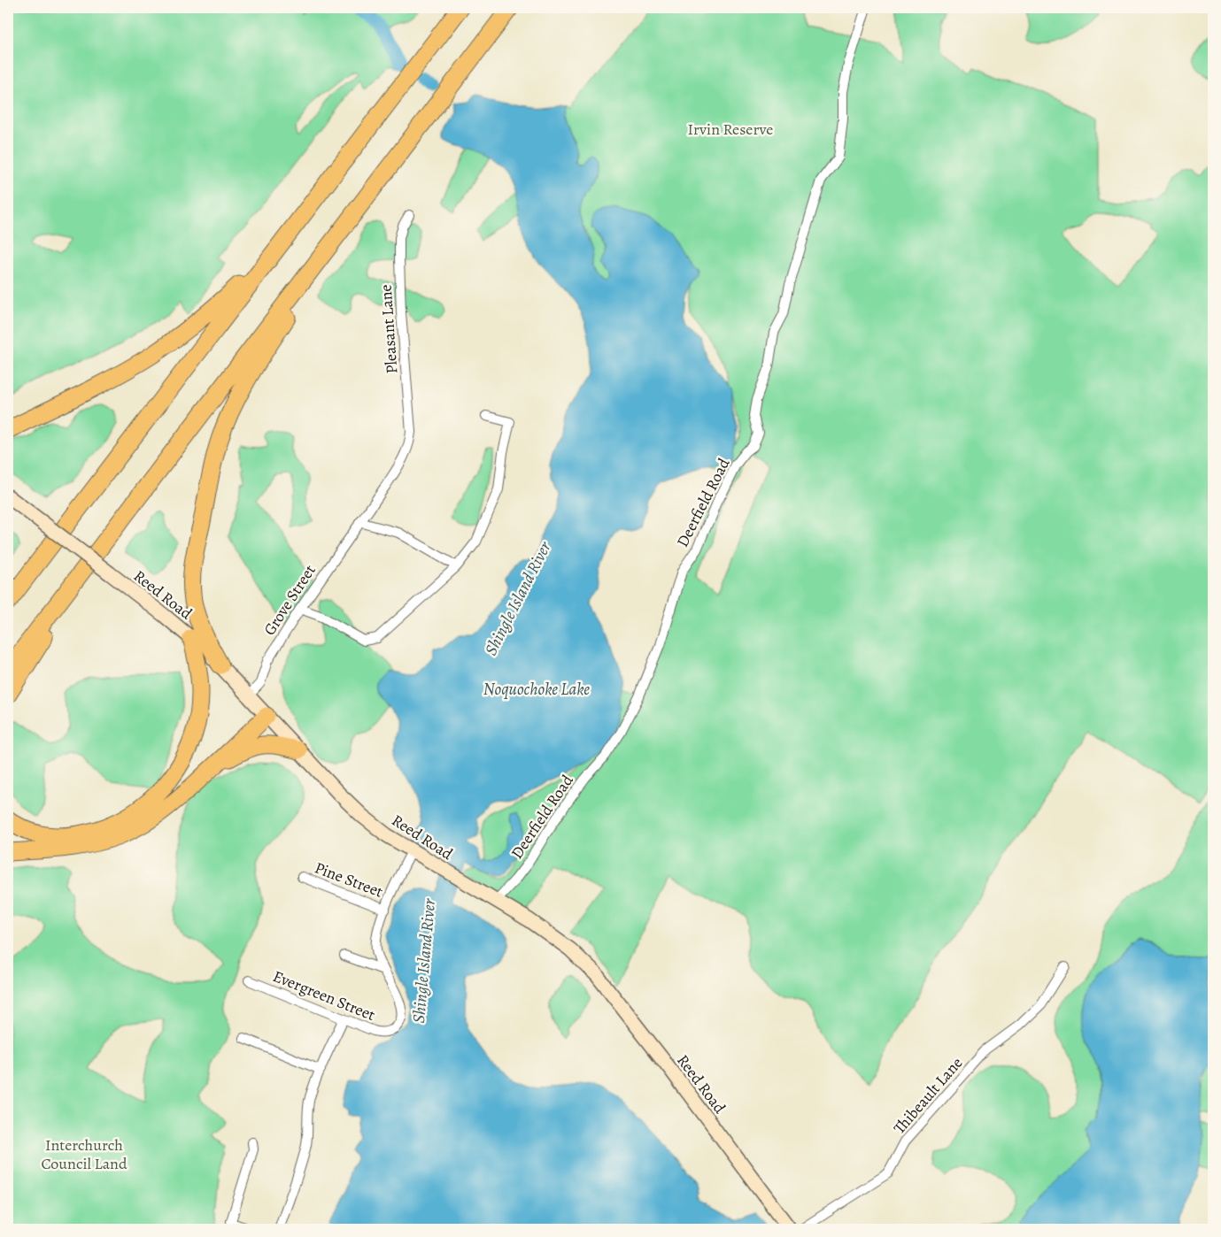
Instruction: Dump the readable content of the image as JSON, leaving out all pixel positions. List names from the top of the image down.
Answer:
{
  "streets": {
    "street": [
      "Pleasant Lane",
      "Deerfield Road",
      "Reed Road",
      "Grove Street",
      "Pine Street",
      "Evergreen Street",
      "Thibeault Lane"
    ]
  },
  "crossings": [
    ["Pleasant Lane", "Grove Street"],
    ["Deerfield Road", "Reed Road"],
    ["Reed Road", "Grove Street"]
  ],
  "water": ["Shingle Island River", "Noquochoke Lake"],
  "parks": ["Irvin Reserve", "Interchurch Council Land"]
}
